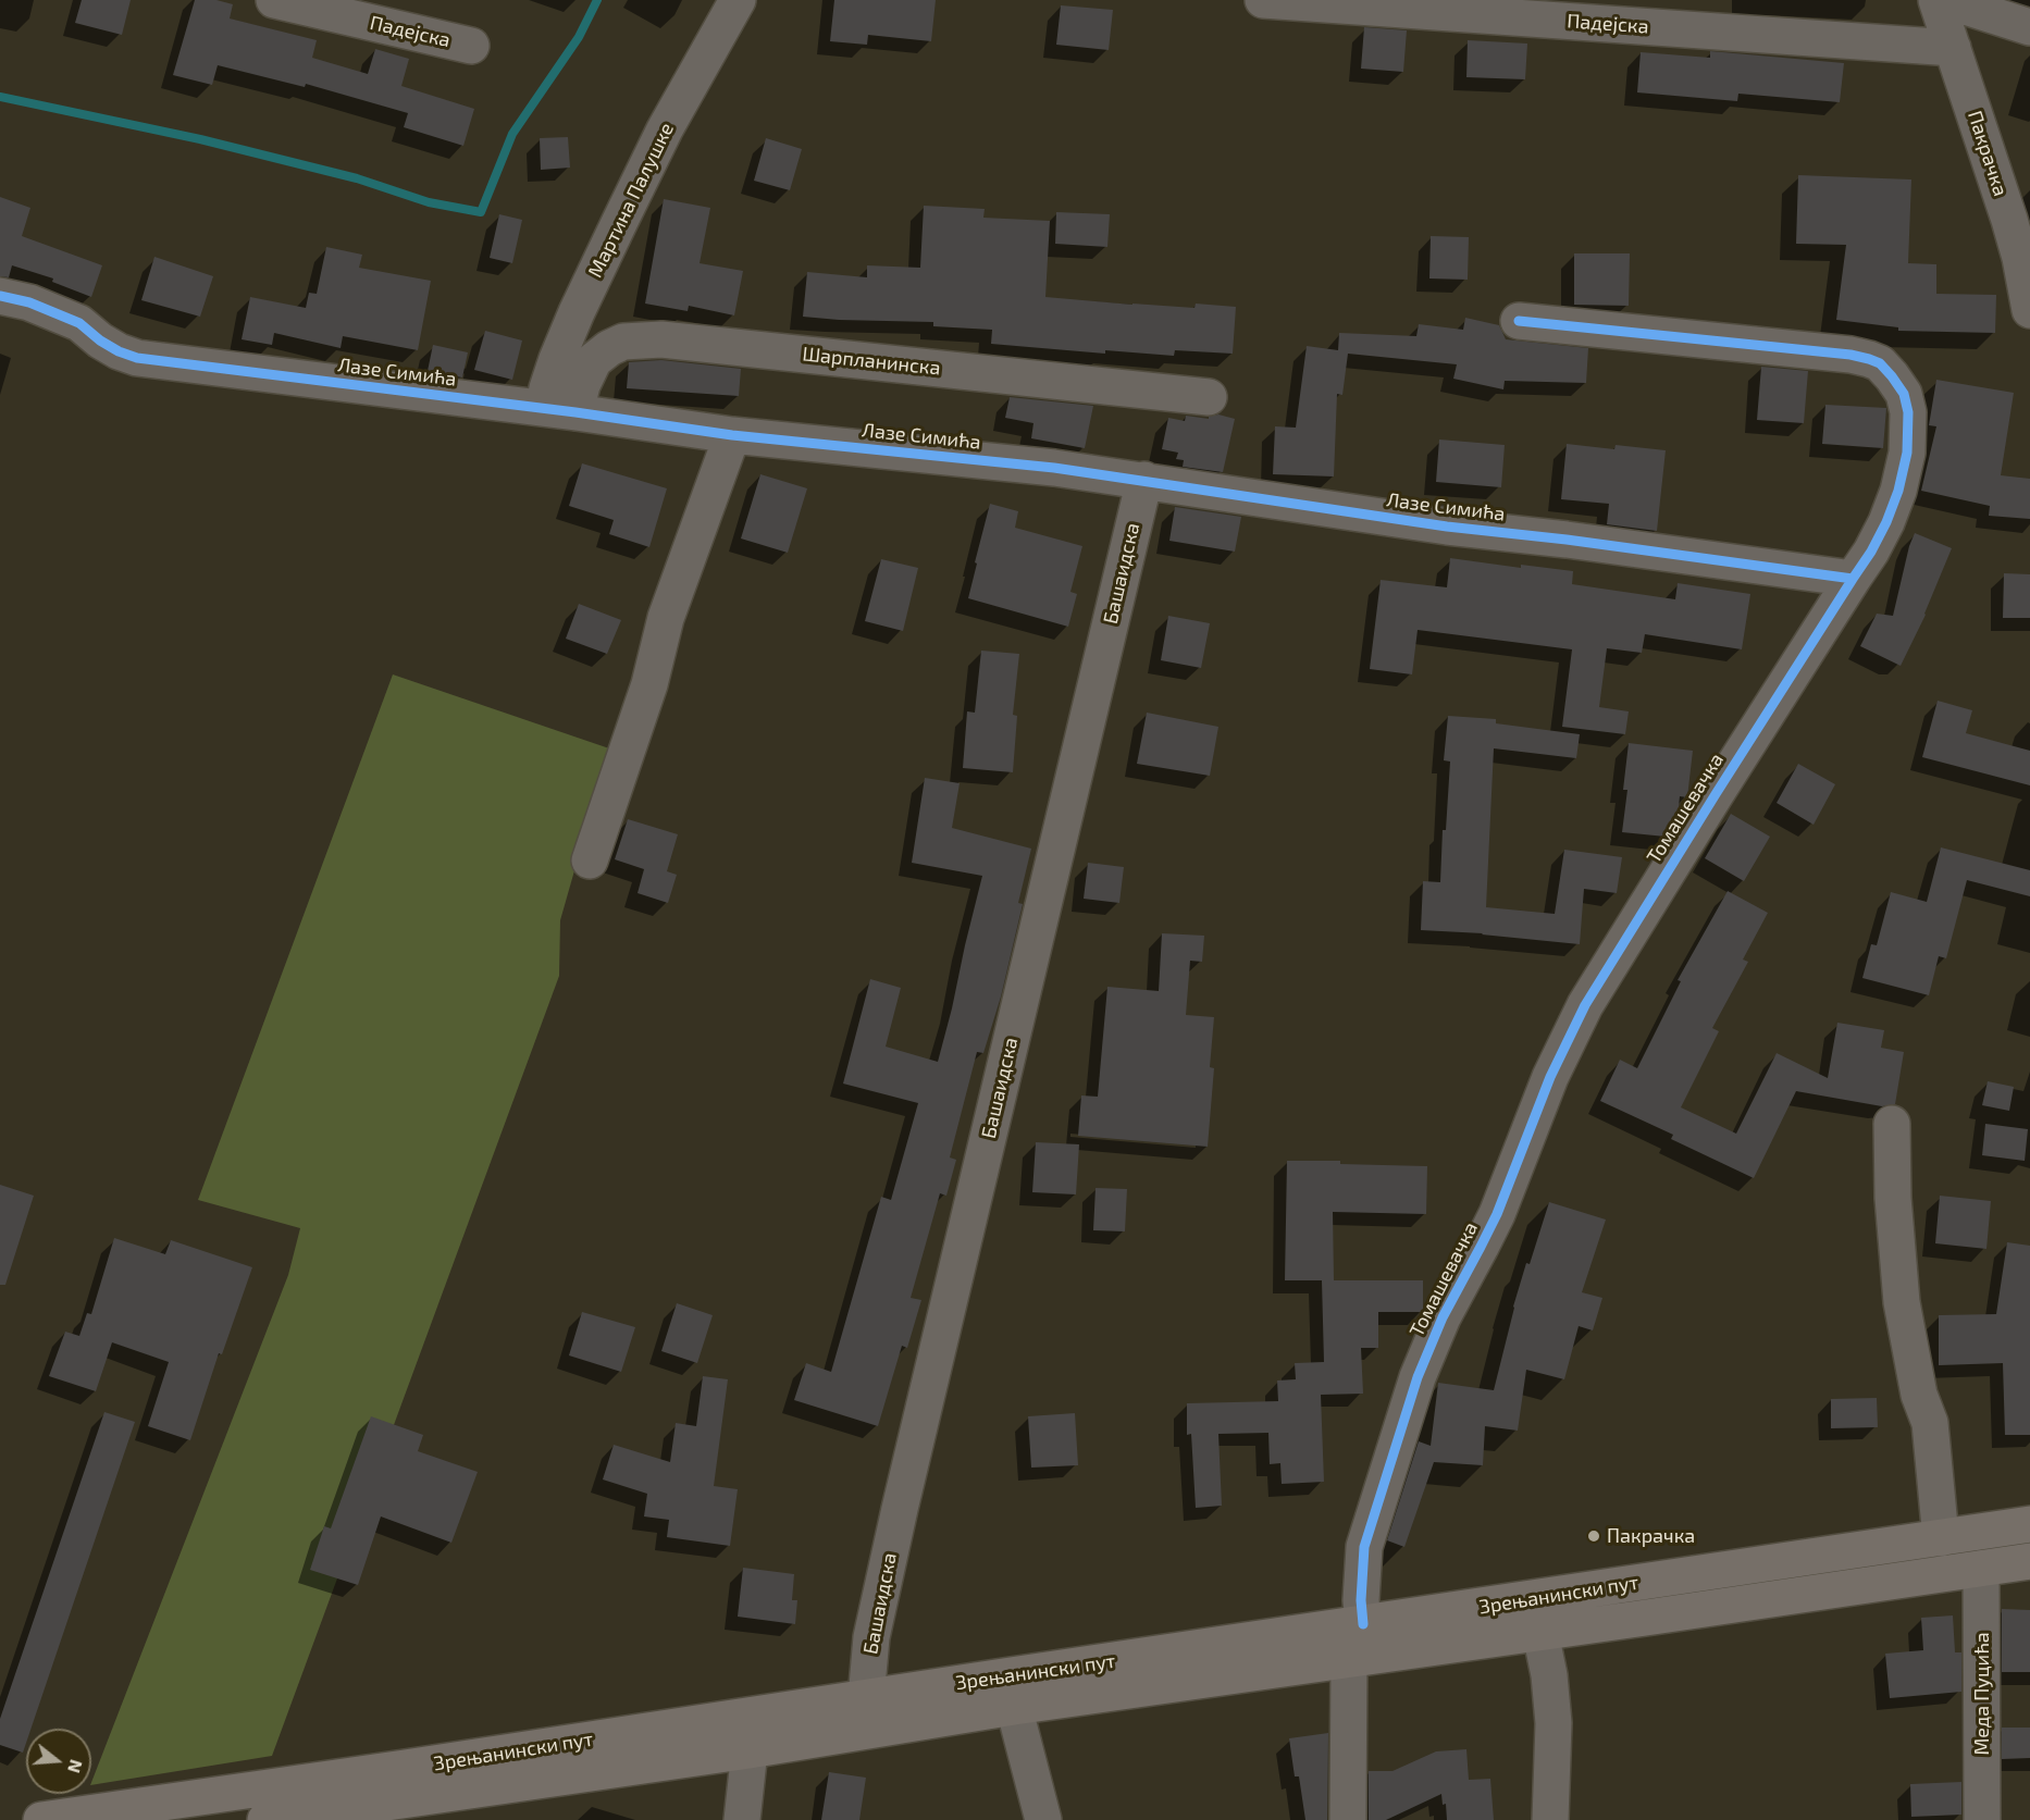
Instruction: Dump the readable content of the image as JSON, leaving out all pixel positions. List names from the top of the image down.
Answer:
{
  "streets": {
    "main road": ["Зрењанински пут"],
    "street": [
      "Падејска",
      "Пакрачка",
      "Мартина Палушке",
      "Шарпланинска",
      "Лазе Симића",
      "Башаидска",
      "Томашевачка",
      "Меда Пуцића"
    ]
  },
  "crossings": [
    ["Падејска", "Пакрачка"],
    ["Мартина Палушке", "Шарпланинска"],
    ["Мартина Палушке", "Лазе Симића"],
    ["Шарпланинска", "Лазе Симића"],
    ["Лазе Симића", "Башаидска"],
    ["Лазе Симића", "Томашевачка"],
    ["Башаидска", "Зрењанински пут"],
    ["Томашевачка", "Зрењанински пут"],
    ["Зрењанински пут", "Меда Пуцића"]
  ],
  "places": ["Пакрачка"],
  "north": "right"
}
